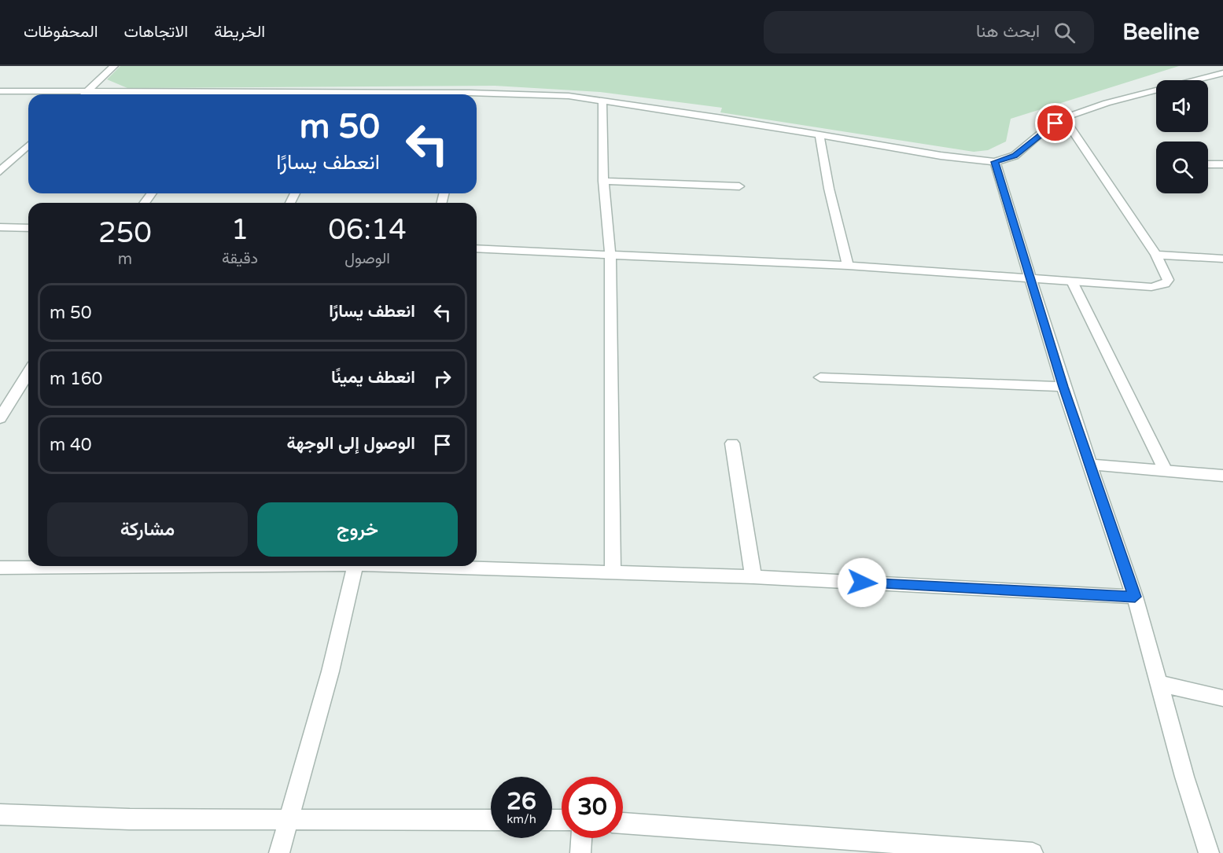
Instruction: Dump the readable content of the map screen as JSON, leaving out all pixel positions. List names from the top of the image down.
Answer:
{
  "page": {
    "header": "Beeline",
    "search": "ابحث هنا",
    "nav": ["الخريطة", "الاتجاهات", "المحفوظات"],
    "turn": ["50 m", "انعطف يسارًا"],
    "eta": [
      "06:14",
      "الوصول",
      "1",
      "دقيقة",
      "250",
      "m"
    ],
    "list": [
      {
        "name": "انعطف يسارًا",
        "value": "50 m"
      },
      {
        "name": "انعطف يمينًا",
        "value": "160 m"
      },
      {
        "name": "الوصول إلى الوجهة",
        "value": "40 m"
      }
    ],
    "buttons": ["خروج", "مشاركة"],
    "speed": "26 km/h",
    "limit": "30"
  }
}
